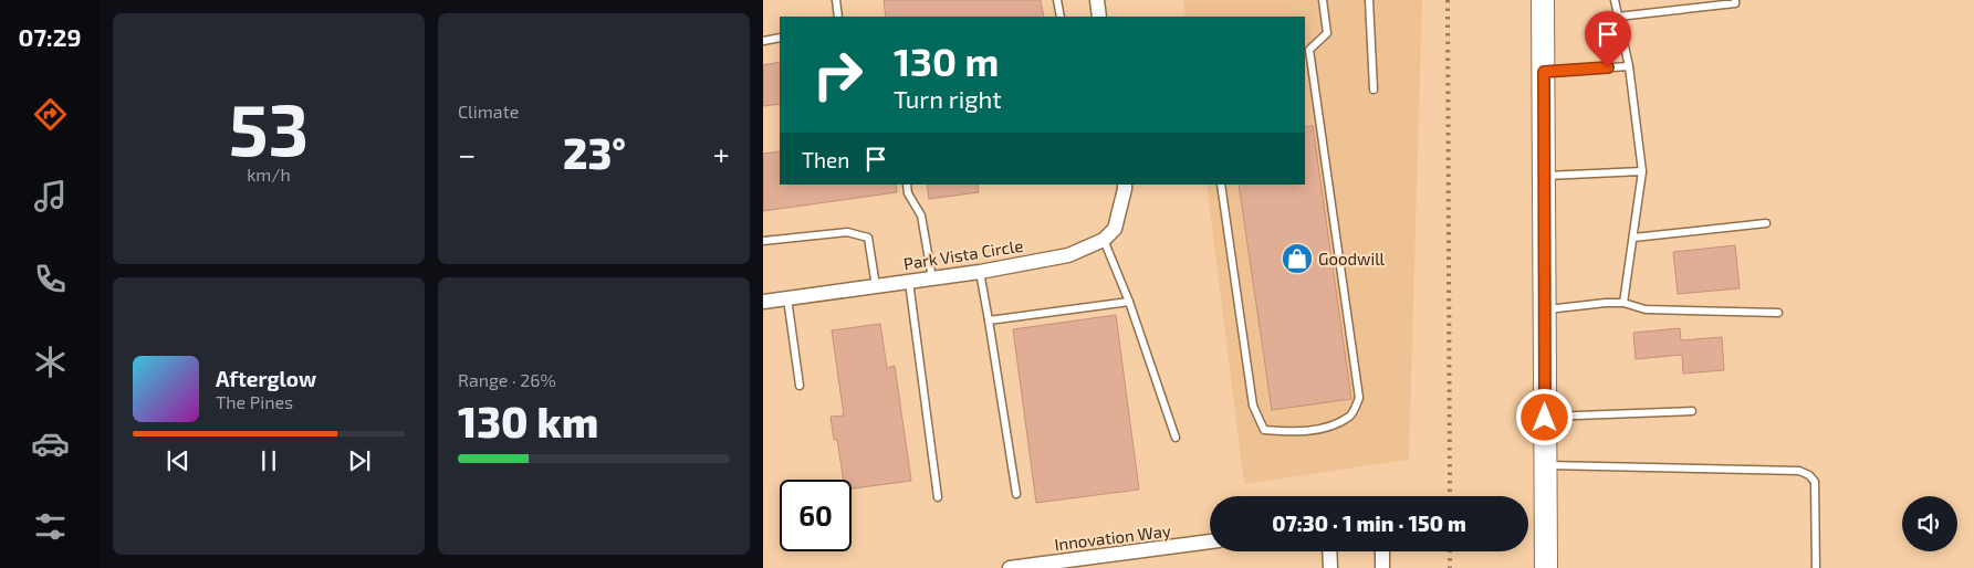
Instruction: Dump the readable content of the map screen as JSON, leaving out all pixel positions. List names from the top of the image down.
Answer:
{
  "streets": {
    "street": ["Park Vista Circle", "Innovation Way"]
  },
  "places": {
    "shop": ["Goodwill"]
  },
  "page": {
    "tabs": "07:29",
    "tile": [
      ["53", "km/h"],
      "Climate",
      ["Range · 26%", "130 km"]
    ],
    "turn": ["130 m", "Turn right"],
    "heat": ["−", "23°", "+"],
    "then": "Then",
    "song": ["Afterglow", "The Pines"],
    "limit": "60",
    "trip": "07:30 · 1 min · 150 m"
  }
}
